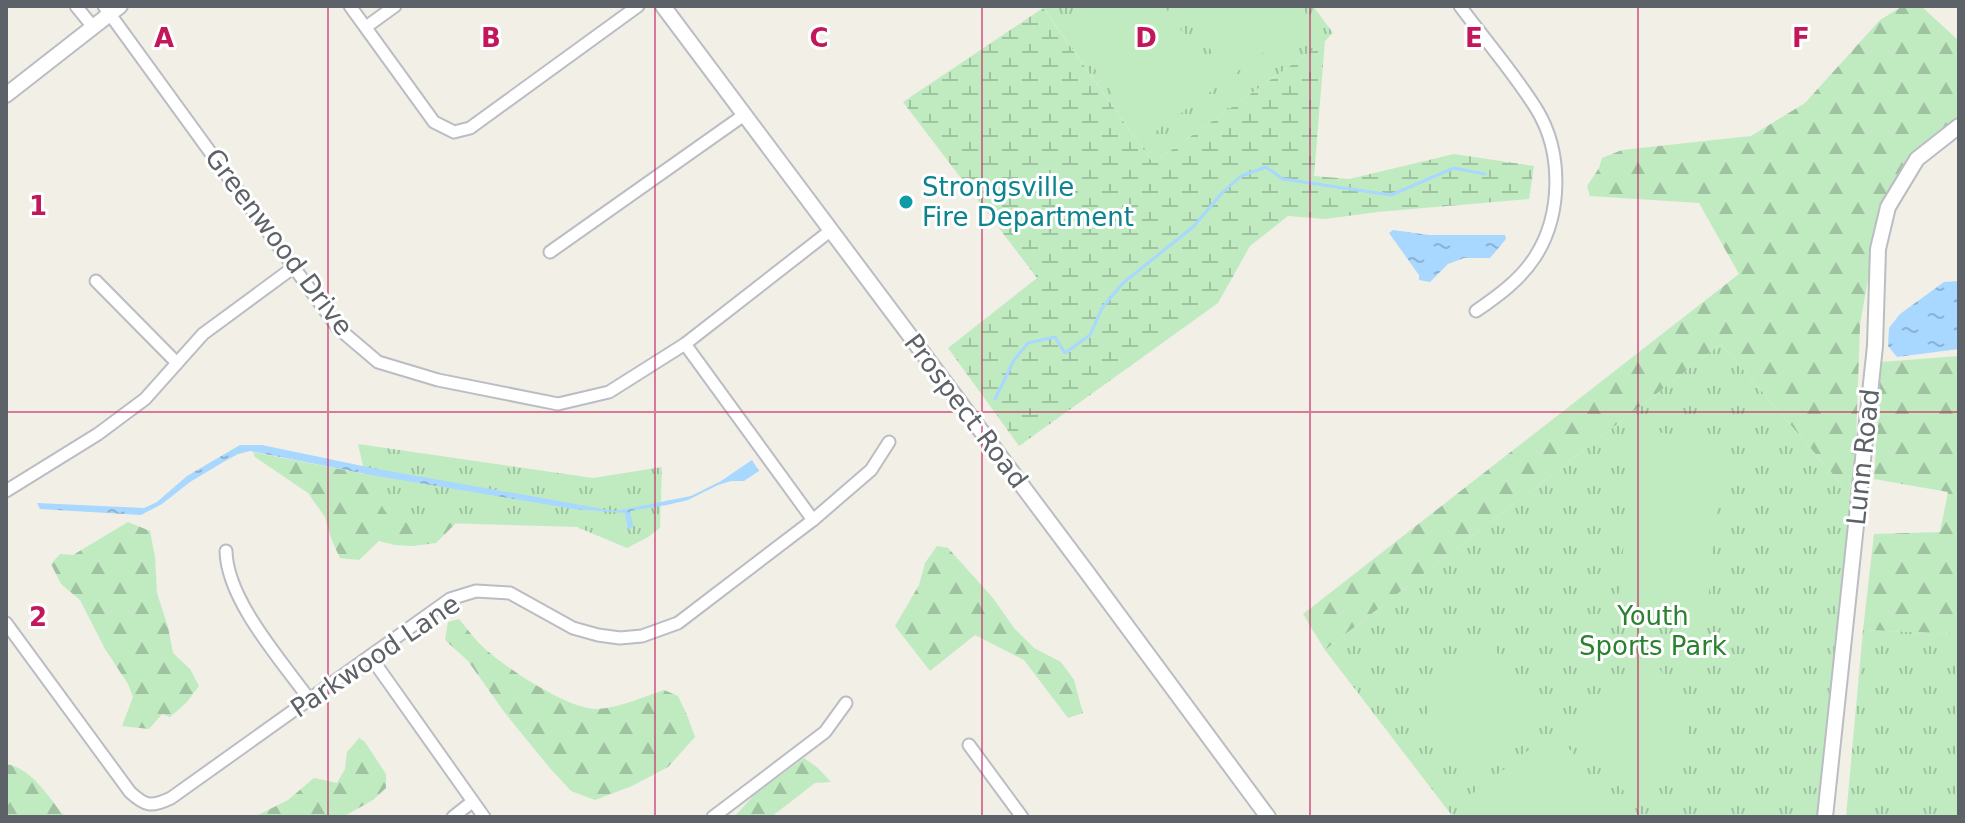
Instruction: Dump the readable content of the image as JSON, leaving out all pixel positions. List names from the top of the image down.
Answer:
{
  "streets": {
    "street": [
      "Greenwood Drive",
      "Prospect Road",
      "Lunn Road",
      "Parkwood Lane"
    ]
  },
  "crossings": [
    ["Greenwood Drive", "Prospect Road"]
  ],
  "parks": ["Youth Sports Park"],
  "places": ["Strongsville Fire Department"],
  "grid": {
    "columns": [
      "A",
      "B",
      "C",
      "D",
      "E",
      "F"
    ],
    "rows": ["1", "2"]
  }
}
